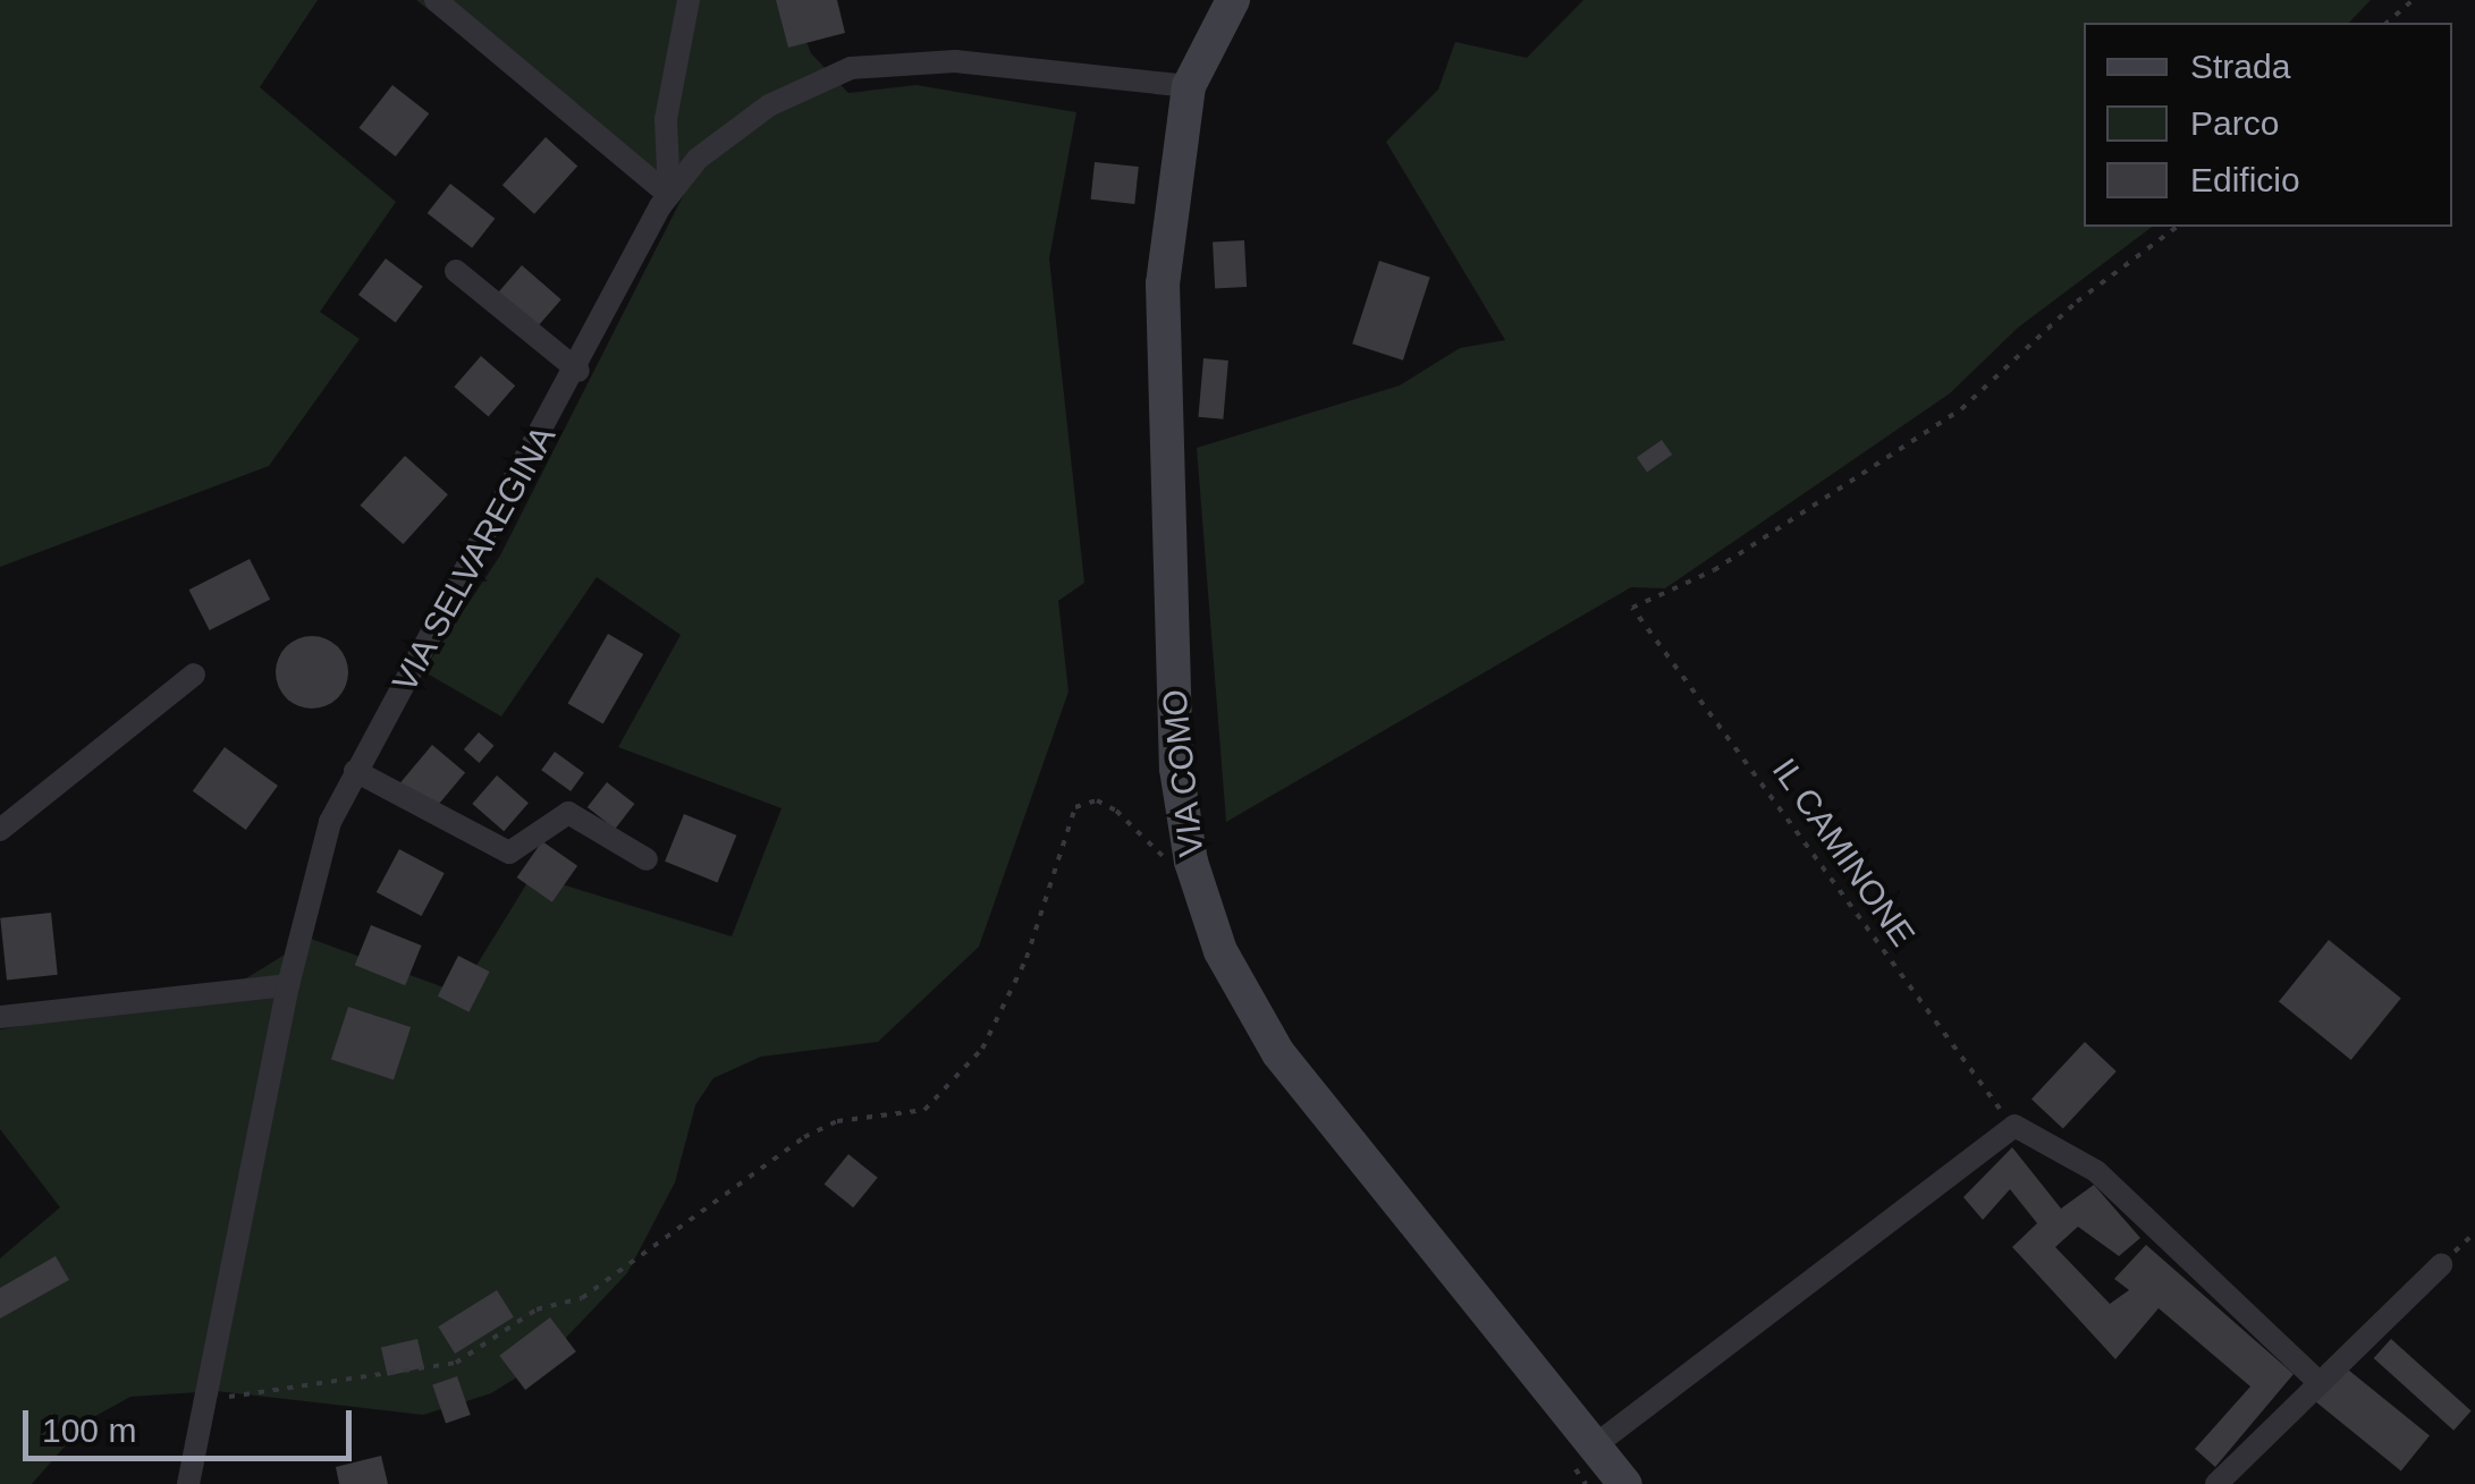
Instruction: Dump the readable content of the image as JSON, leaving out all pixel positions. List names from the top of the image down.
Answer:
{
  "streets": {
    "main road": ["VIA COMO"],
    "street": ["VIA SELVAREGINA"],
    "path": ["IL CAMINONE"]
  },
  "crossings": [
    ["VIA SELVAREGINA", "VIA COMO"]
  ],
  "legend": ["Strada", "Parco", "Edificio"],
  "scale_bar": "100 m"
}
